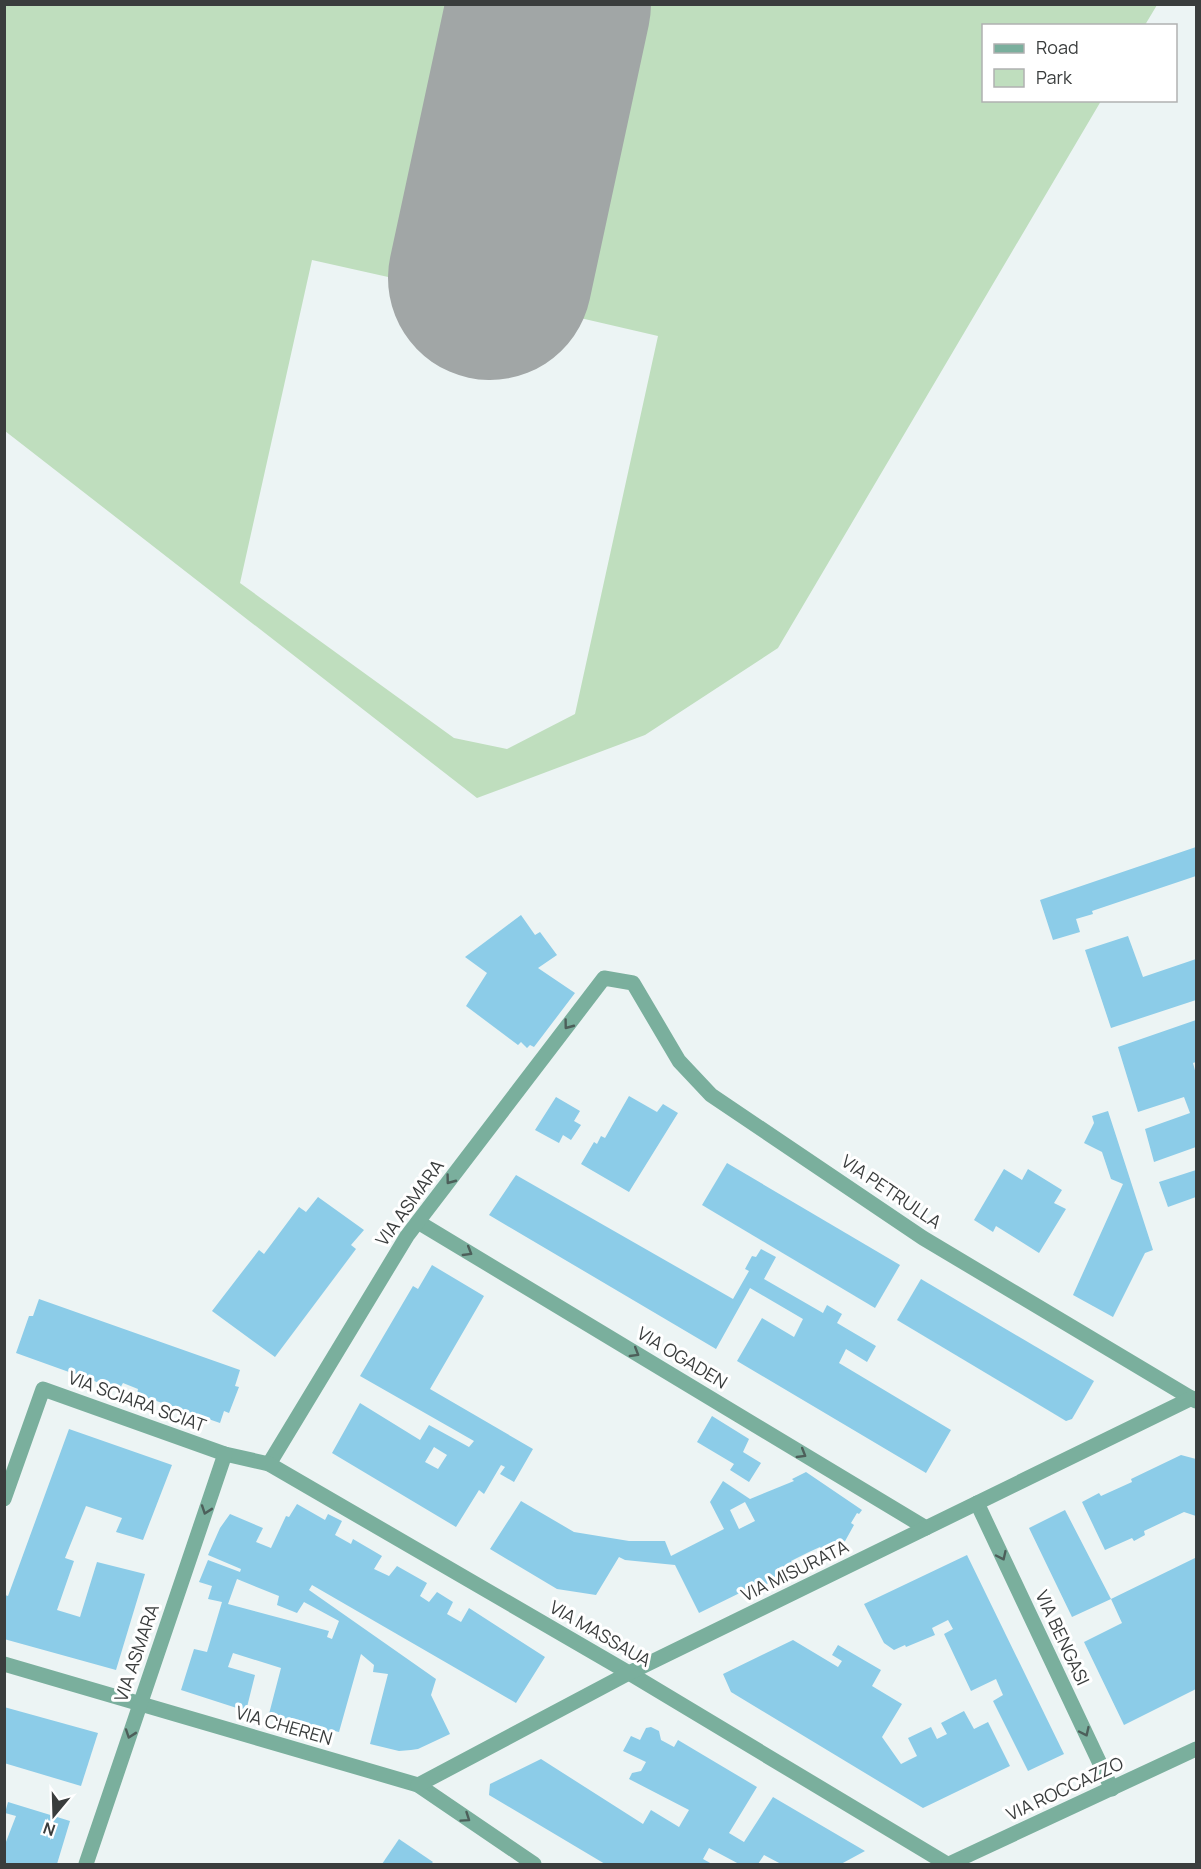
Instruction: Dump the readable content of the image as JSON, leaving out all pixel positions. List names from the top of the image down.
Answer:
{
  "streets": {
    "street": [
      "VIA PETRULLA",
      "VIA ASMARA",
      "VIA OGADEN",
      "VIA SCIARA SCIAT",
      "VIA MISURATA",
      "VIA MASSAUA",
      "VIA BENGASI",
      "VIA CHEREN",
      "VIA ROCCAZZO"
    ]
  },
  "crossings": [
    ["VIA PETRULLA", "VIA ASMARA"],
    ["VIA PETRULLA", "VIA MISURATA"],
    ["VIA ASMARA", "VIA OGADEN"],
    ["VIA ASMARA", "VIA SCIARA SCIAT"],
    ["VIA ASMARA", "VIA MASSAUA"],
    ["VIA ASMARA", "VIA CHEREN"],
    ["VIA OGADEN", "VIA MISURATA"],
    ["VIA SCIARA SCIAT", "VIA MASSAUA"],
    ["VIA MISURATA", "VIA MASSAUA"],
    ["VIA MISURATA", "VIA BENGASI"],
    ["VIA MISURATA", "VIA CHEREN"],
    ["VIA MASSAUA", "VIA ROCCAZZO"],
    ["VIA BENGASI", "VIA ROCCAZZO"]
  ],
  "one_way": ["VIA ASMARA", "VIA OGADEN", "VIA BENGASI"],
  "legend": ["Road", "Park"],
  "north": "bottom"
}
